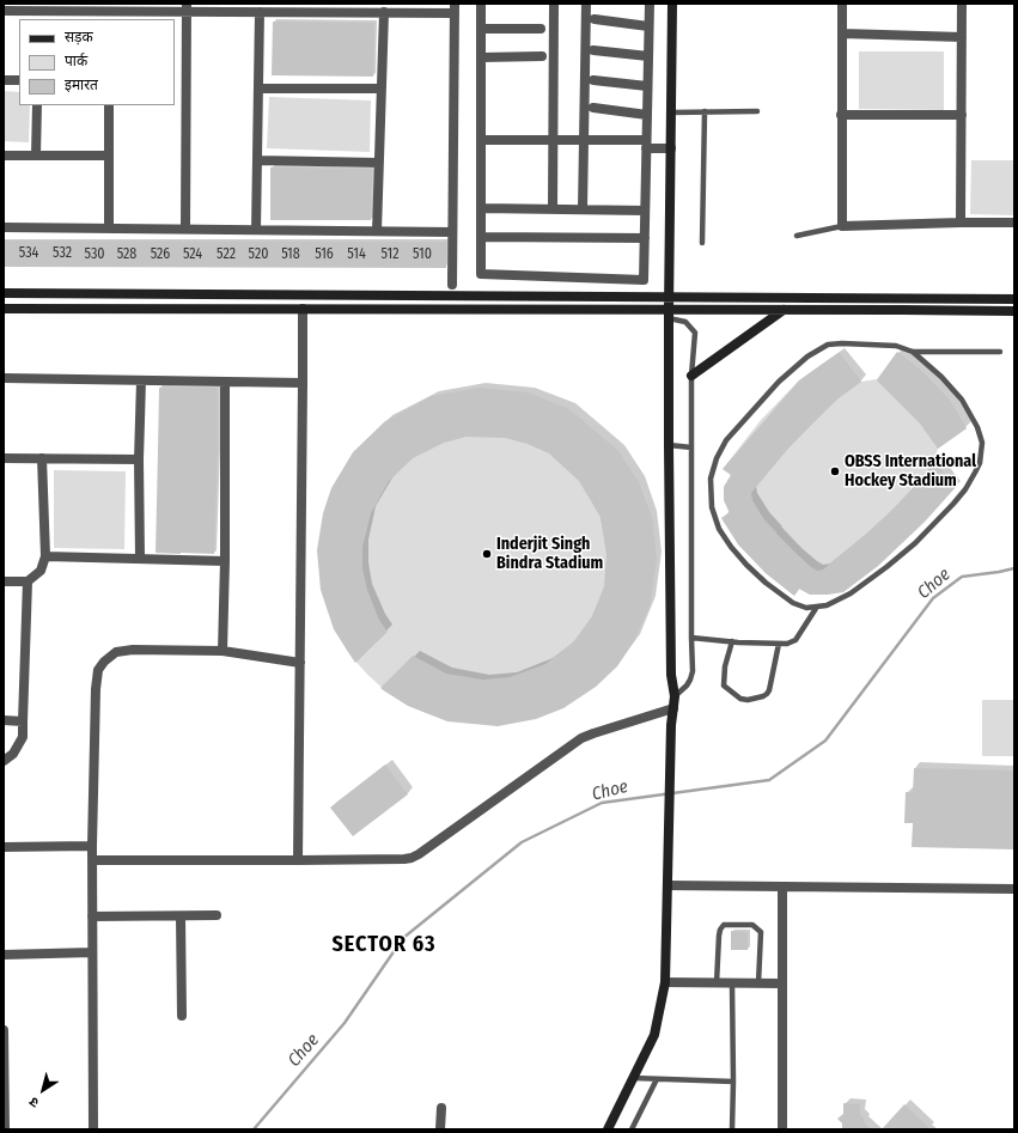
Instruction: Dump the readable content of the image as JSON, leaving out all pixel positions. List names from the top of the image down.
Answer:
{
  "districts": ["SECTOR 63"],
  "water": ["Choe"],
  "places": ["OBSS International Hockey Stadium", "Inderjit Singh Bindra Stadium"],
  "house_numbers": [
    "534",
    "532",
    "530",
    "528",
    "526",
    "524",
    "522",
    "520",
    "518",
    "516",
    "514",
    "512",
    "510"
  ],
  "legend": ["सड़क", "पार्क", "इमारत"],
  "north": "bottom left"
}
